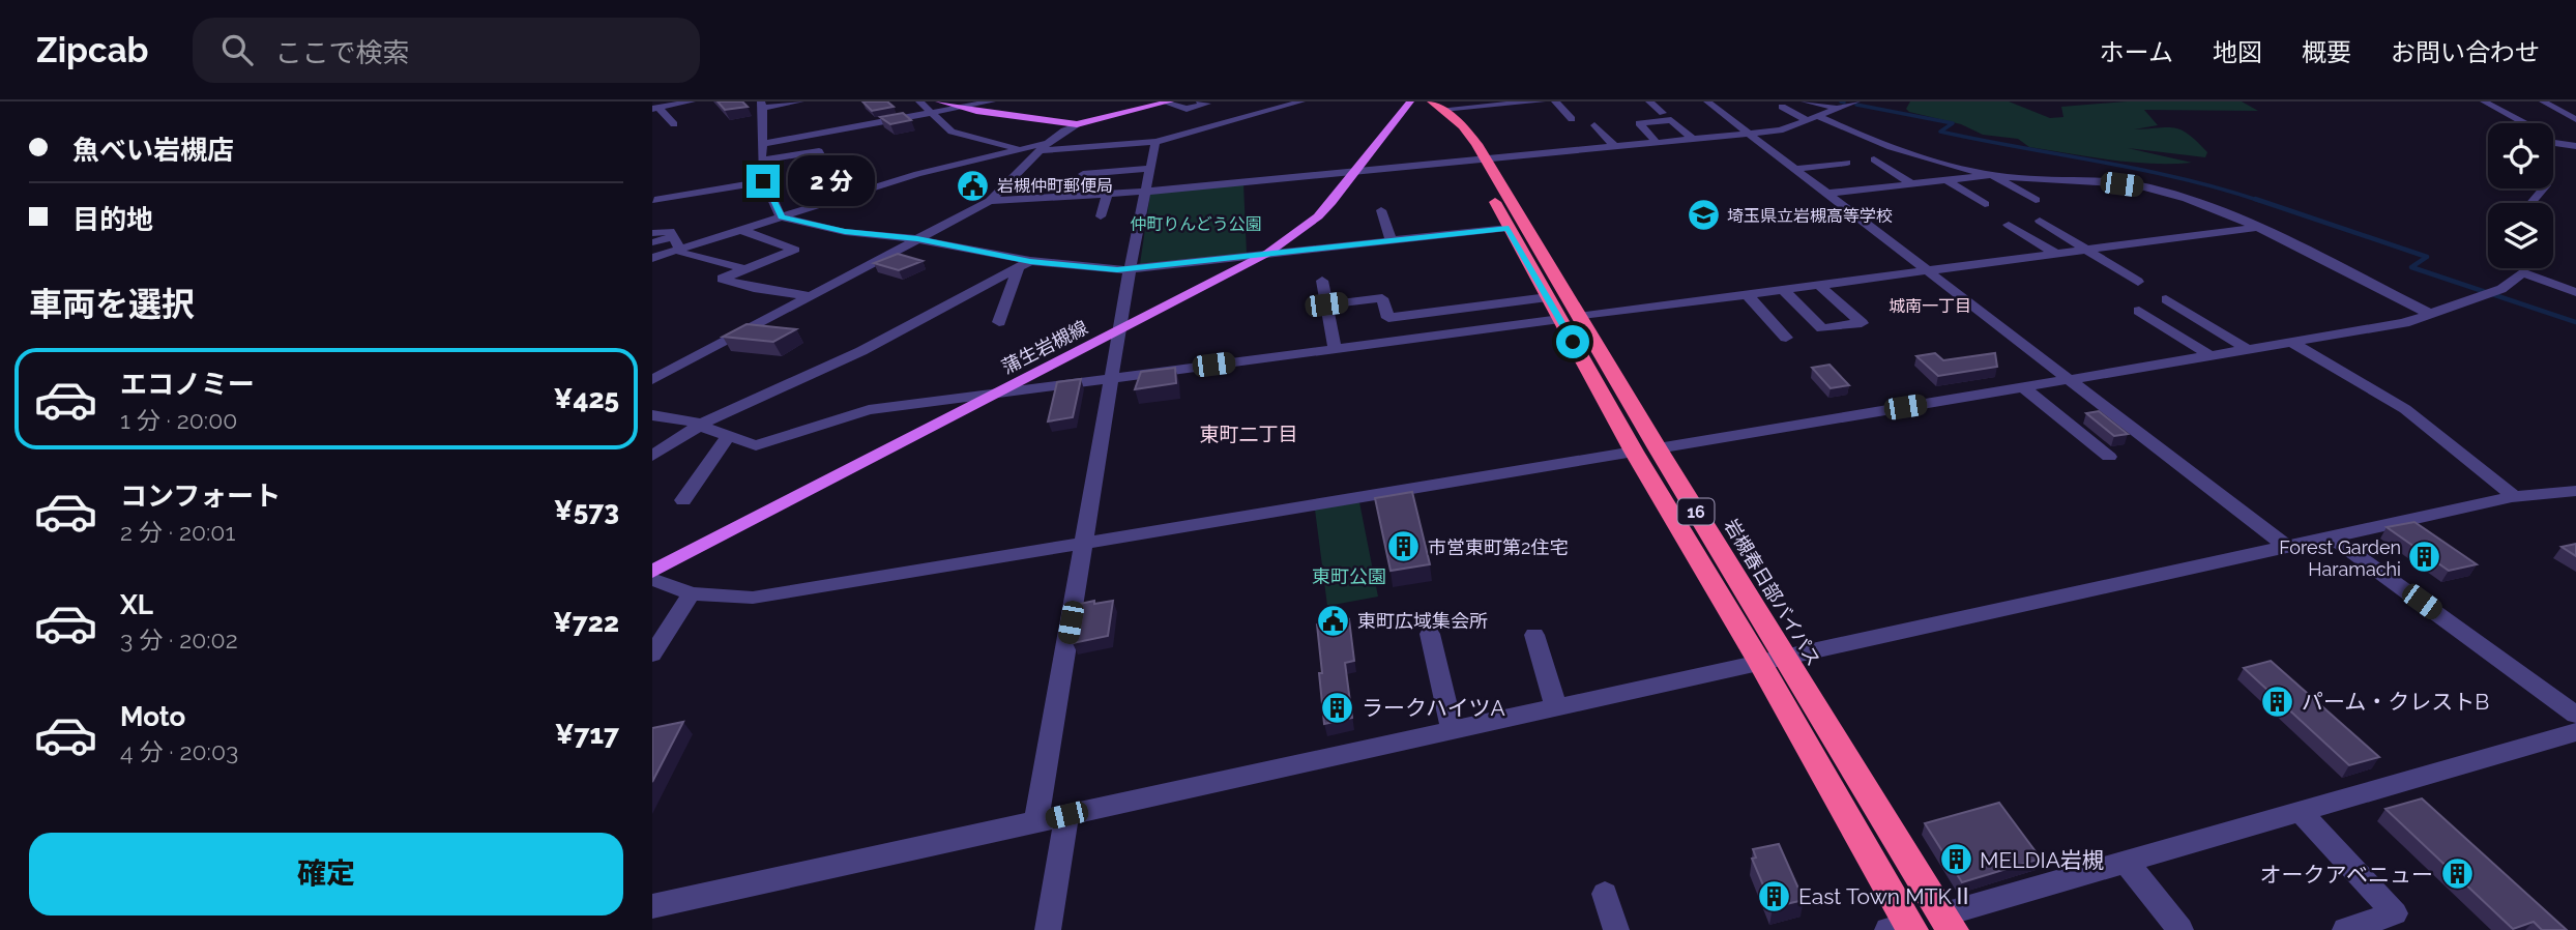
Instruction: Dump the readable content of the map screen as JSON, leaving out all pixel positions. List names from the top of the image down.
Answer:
{
  "streets": {
    "highway": ["16", "岩槻春日部バイパス"],
    "main road": ["蒲生岩槻線"]
  },
  "districts": ["城南一丁目", "東町二丁目"],
  "parks": ["仲町りんどう公園", "東町公園"],
  "places": {
    "public building": ["岩槻仲町郵便局", "東町広域集会所"],
    "school or university": ["埼玉県立岩槻高等学校"],
    "building": [
      "市営東町第2住宅",
      "Forest Garden Haramachi",
      "パーム・クレストB",
      "ラークハイツA",
      "MELDIA岩槻",
      "オークアベニュー",
      "East Town MTKⅡ"
    ]
  },
  "page": {
    "header": "Zipcab",
    "search": "ここで検索",
    "nav": [
      "ホーム",
      "地図",
      "概要",
      "お問い合わせ"
    ],
    "banner": ["魚べい岩槻店", "目的地"],
    "bubble": "2 分",
    "heading": "車両を選択",
    "list": [
      {
        "name": "エコノミー",
        "note": "1 分 · 20:00",
        "value": "¥425"
      },
      {
        "name": "コンフォート",
        "note": "2 分 · 20:01",
        "value": "¥573"
      },
      {
        "name": "XL",
        "note": "3 分 · 20:02",
        "value": "¥722"
      },
      {
        "name": "Moto",
        "note": "4 分 · 20:03",
        "value": "¥717"
      }
    ],
    "buttons": "確定"
  }
}
